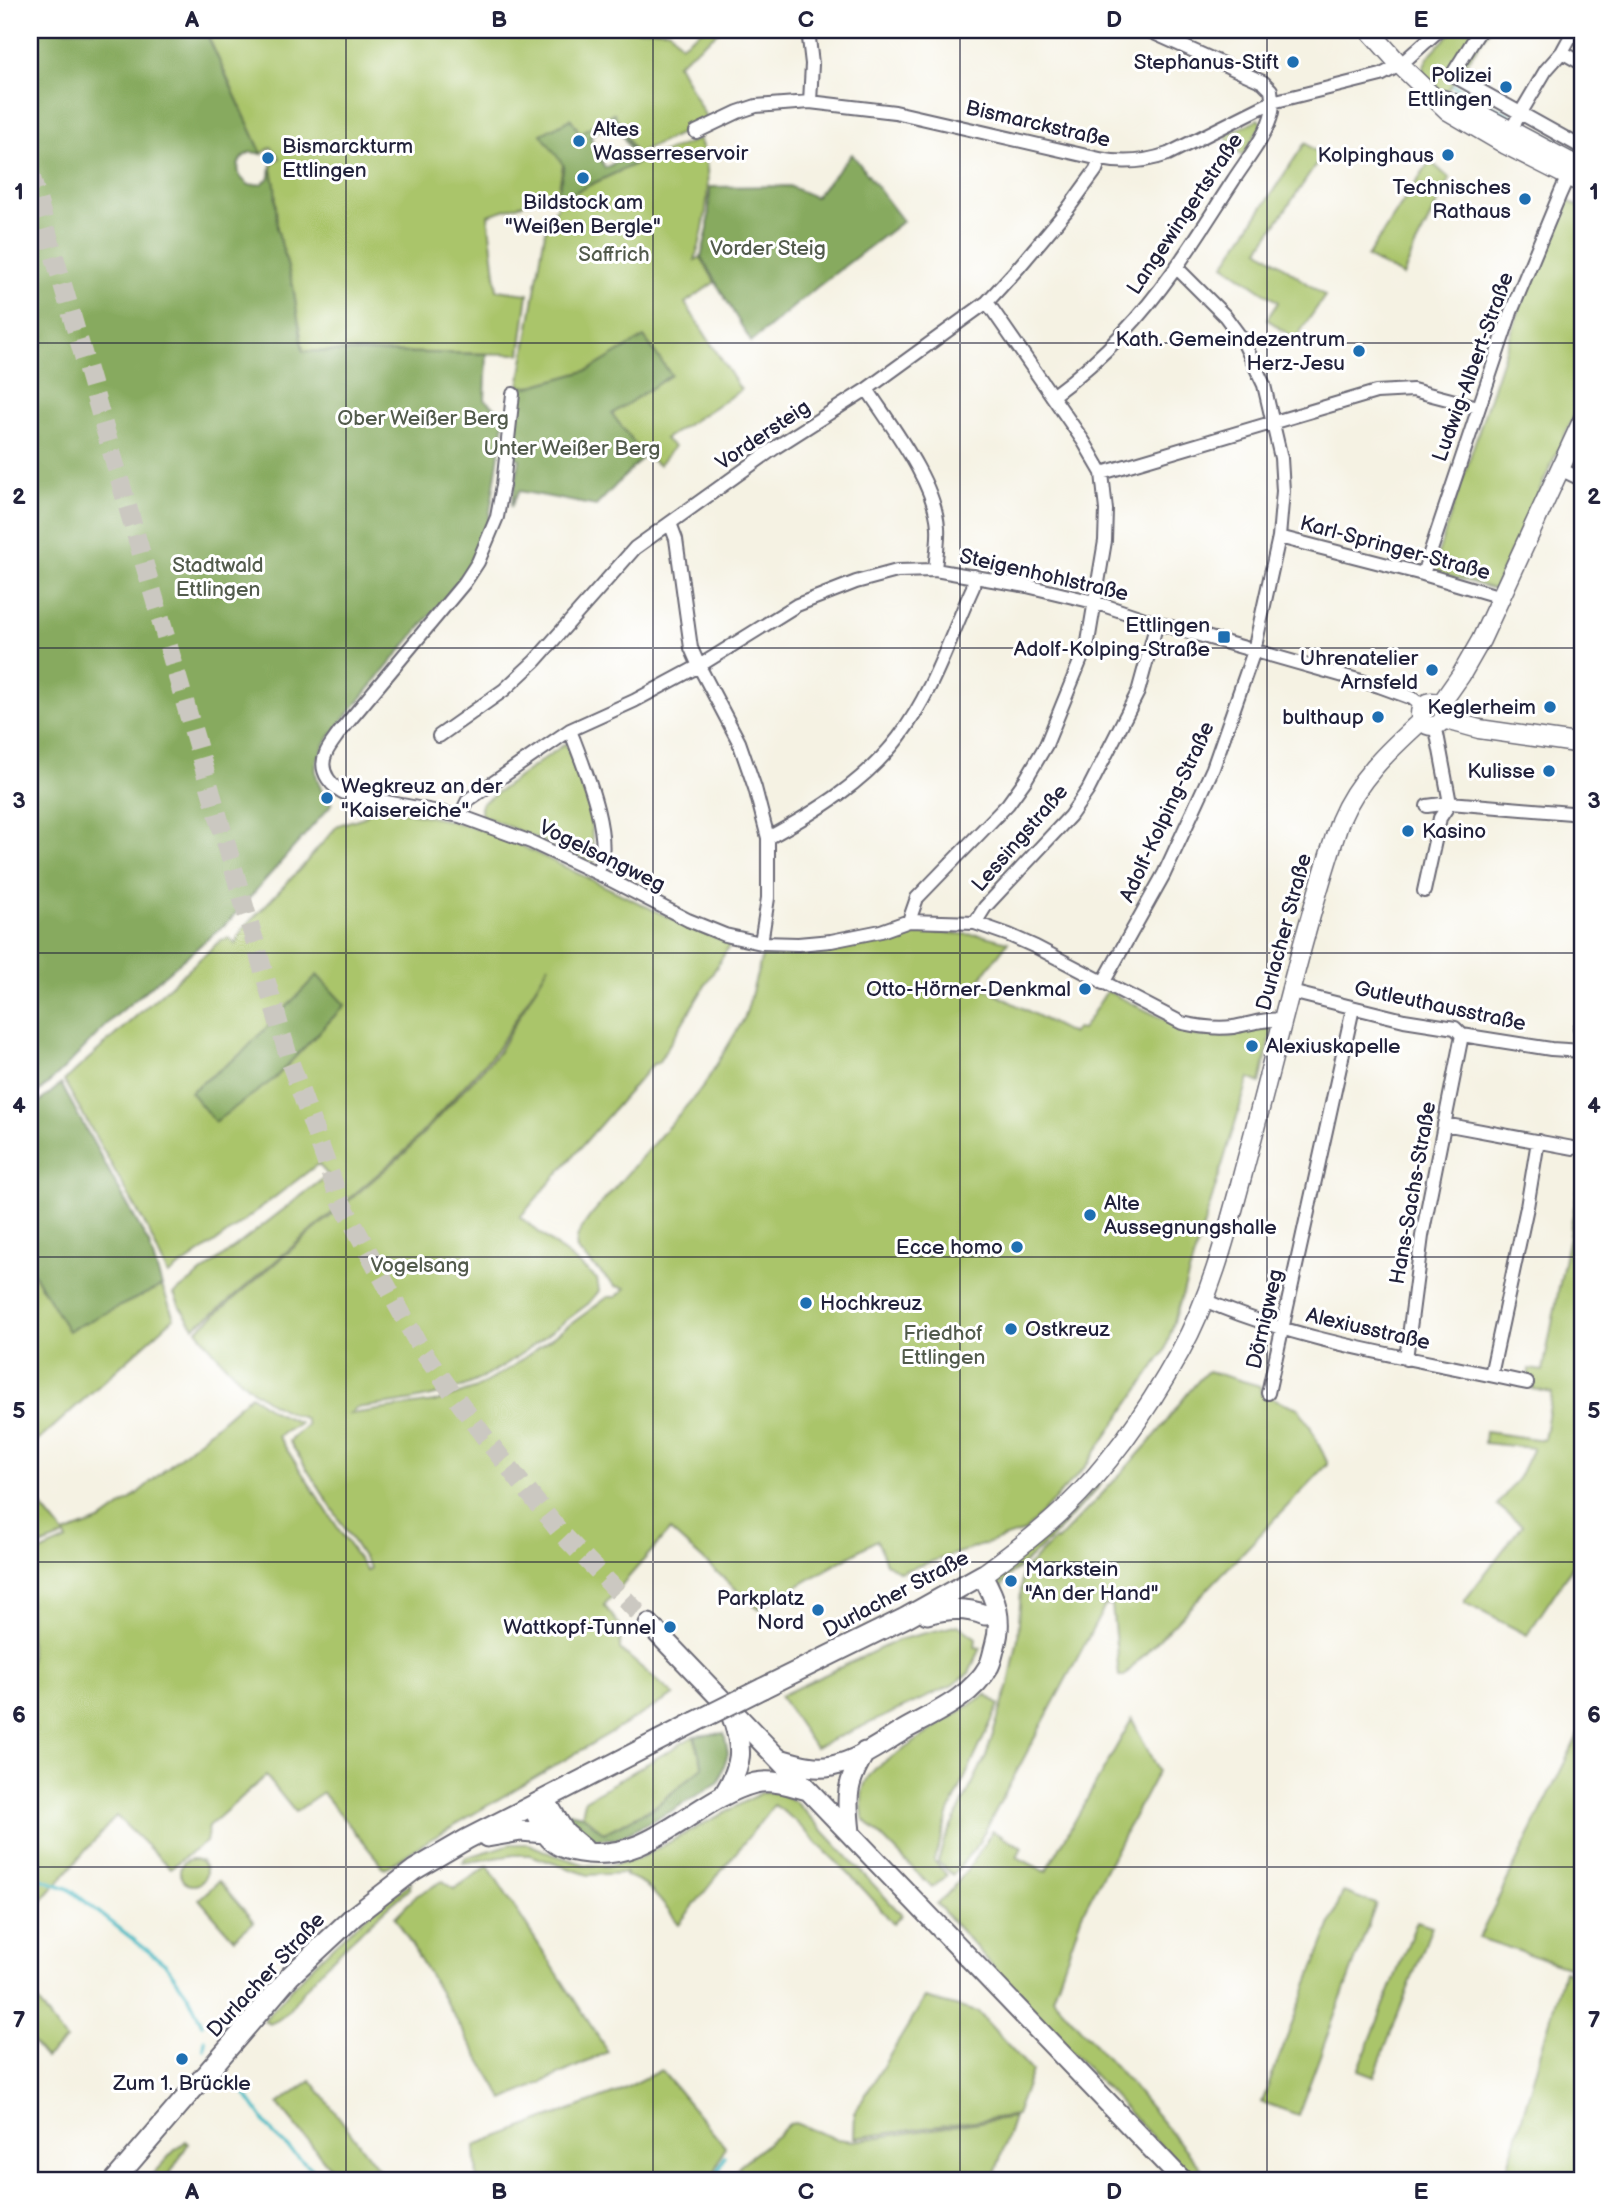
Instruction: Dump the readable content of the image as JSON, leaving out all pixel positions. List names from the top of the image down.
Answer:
{
  "streets": {
    "main road": ["Durlacher Straße"],
    "street": [
      "Bismarckstraße",
      "Langewingertstraße",
      "Ludwig-Albert-Straße",
      "Vordersteig",
      "Karl-Springer-Straße",
      "Steigenhohlstraße",
      "Adolf-Kolping-Straße",
      "Lessingstraße",
      "Vogelsangweg",
      "Gutleuthausstraße",
      "Hans-Sachs-Straße",
      "Dörnigweg",
      "Alexiusstraße"
    ]
  },
  "crossings": [
    ["Bismarckstraße", "Langewingertstraße"],
    ["Bismarckstraße", "Vordersteig"],
    ["Langewingertstraße", "Adolf-Kolping-Straße"],
    ["Ludwig-Albert-Straße", "Karl-Springer-Straße"],
    ["Karl-Springer-Straße", "Adolf-Kolping-Straße"],
    ["Steigenhohlstraße", "Adolf-Kolping-Straße"],
    ["Steigenhohlstraße", "Lessingstraße"],
    ["Steigenhohlstraße", "Vogelsangweg"],
    ["Steigenhohlstraße", "Durlacher Straße"],
    ["Adolf-Kolping-Straße", "Vogelsangweg"],
    ["Lessingstraße", "Vogelsangweg"],
    ["Vogelsangweg", "Durlacher Straße"],
    ["Durlacher Straße", "Gutleuthausstraße"],
    ["Durlacher Straße", "Alexiusstraße"],
    ["Gutleuthausstraße", "Hans-Sachs-Straße"],
    ["Gutleuthausstraße", "Dörnigweg"],
    ["Hans-Sachs-Straße", "Alexiusstraße"],
    ["Dörnigweg", "Alexiusstraße"]
  ],
  "parks": [
    "Vorder Steig",
    "Saffrich",
    "Ober Weißer Berg",
    "Unter Weißer Berg",
    "Stadtwald Ettlingen",
    "Vogelsang",
    "Friedhof Ettlingen"
  ],
  "places": {
    "other": [
      "Stephanus-Stift",
      "Polizei Ettlingen",
      "Altes Wasserreservoir",
      "Kolpinghaus",
      "Bismarckturm Ettlingen",
      "Bildstock am \"Weißen Bergle\"",
      "Technisches Rathaus",
      "Kath. Gemeindezentrum Herz-Jesu",
      "Uhrenatelier Arnsfeld",
      "Keglerheim",
      "bulthaup",
      "Kulisse",
      "Wegkreuz an der \"Kaisereiche\"",
      "Kasino",
      "Otto-Hörner-Denkmal",
      "Alexiuskapelle",
      "Alte Aussegnungshalle",
      "Ecce homo",
      "Hochkreuz",
      "Ostkreuz",
      "Markstein \"An der Hand\"",
      "Parkplatz Nord",
      "Wattkopf-Tunnel",
      "Zum 1. Brückle"
    ],
    "transit": ["Ettlingen Adolf-Kolping-Straße"]
  },
  "grid": {
    "columns": [
      "A",
      "B",
      "C",
      "D",
      "E"
    ],
    "rows": [
      "1",
      "2",
      "3",
      "4",
      "5",
      "6",
      "7"
    ]
  }
}
